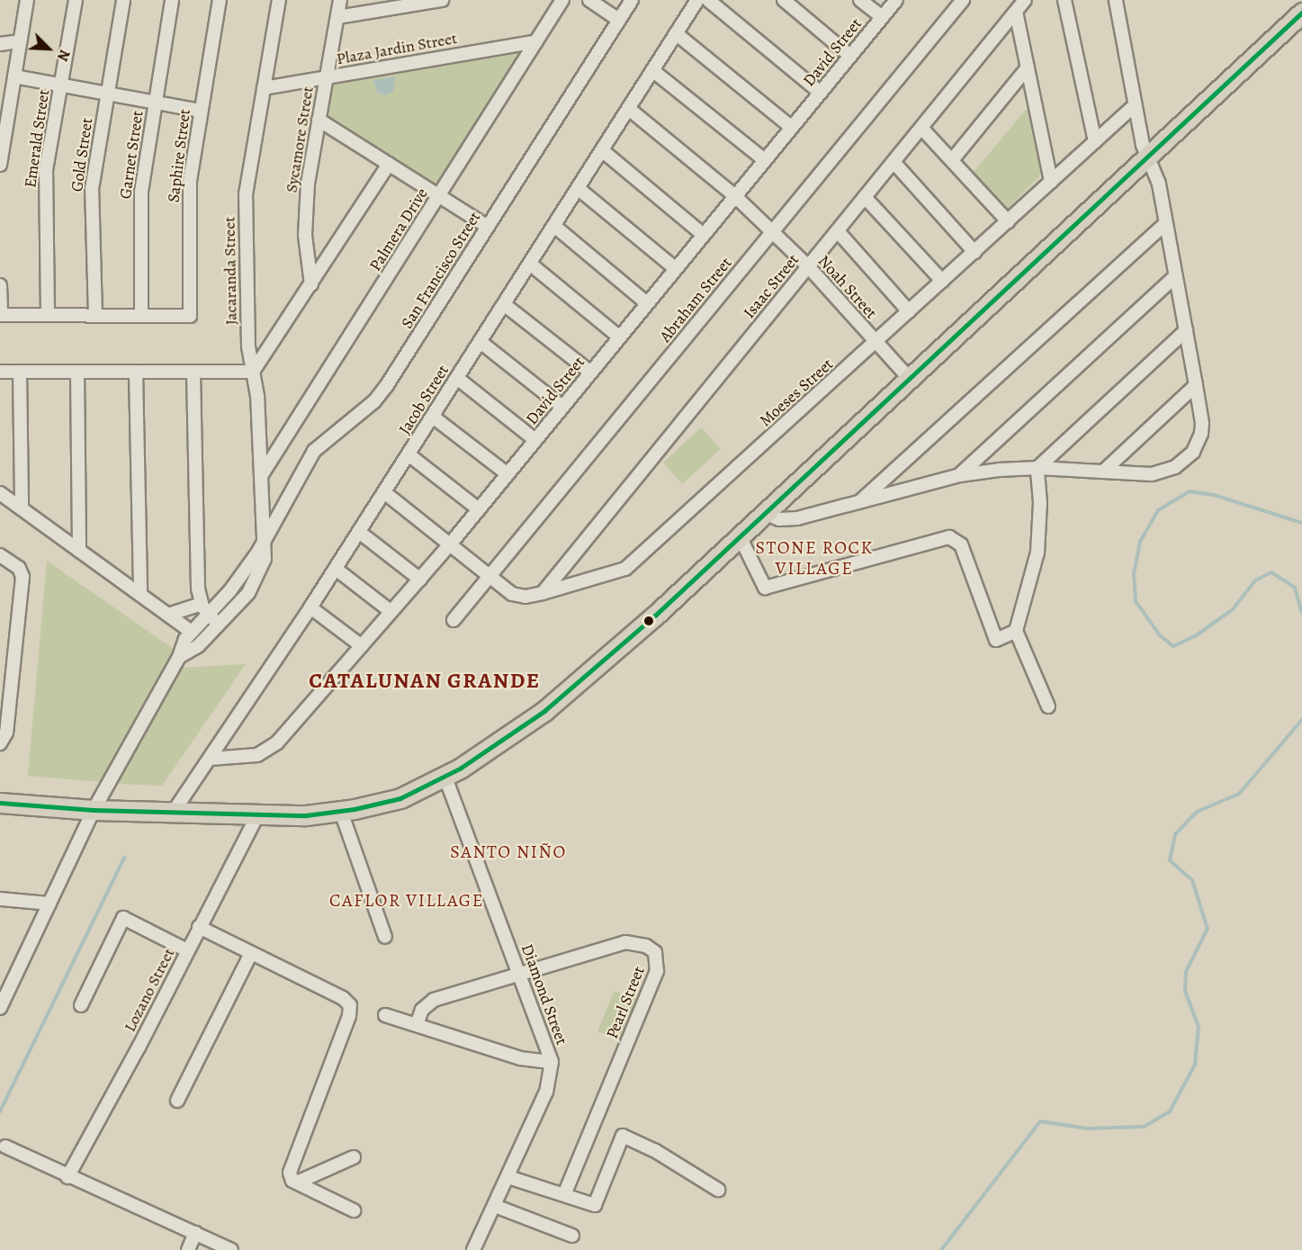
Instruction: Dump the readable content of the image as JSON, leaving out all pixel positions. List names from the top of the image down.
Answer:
{
  "streets": {
    "street": [
      "Plaza Jardin Street",
      "David Street",
      "Emerald Street",
      "Sycamore Street",
      "Gold Street",
      "Garnet Street",
      "Saphire Street",
      "Palmera Drive",
      "San Francisco Street",
      "Jacaranda Street",
      "Isaac Street",
      "Noah Street",
      "Abraham Street",
      "Moeses Street",
      "Jacob Street",
      "Lozano Street",
      "Diamond Street",
      "Pearl Street"
    ]
  },
  "crossings": [
    ["Plaza Jardin Street", "Sycamore Street"],
    ["Plaza Jardin Street", "Palmera Drive"],
    ["Plaza Jardin Street", "Jacaranda Street"],
    ["David Street", "Noah Street"],
    ["David Street", "Moeses Street"],
    ["David Street", "Jacob Street"],
    ["Garnet Street", "Saphire Street"],
    ["Palmera Drive", "Jacaranda Street"],
    ["San Francisco Street", "Jacaranda Street"],
    ["Isaac Street", "Noah Street"],
    ["Isaac Street", "Moeses Street"],
    ["Noah Street", "Abraham Street"],
    ["Noah Street", "Moeses Street"],
    ["Noah Street", "Jacob Street"],
    ["Abraham Street", "Moeses Street"],
    ["Moeses Street", "Jacob Street"],
    ["Diamond Street", "Pearl Street"]
  ],
  "districts": [
    "STONE ROCK VILLAGE",
    "CATALUNAN GRANDE",
    "SANTO NIÑO",
    "CAFLOR VILLAGE"
  ],
  "north": "bottom right"
}
